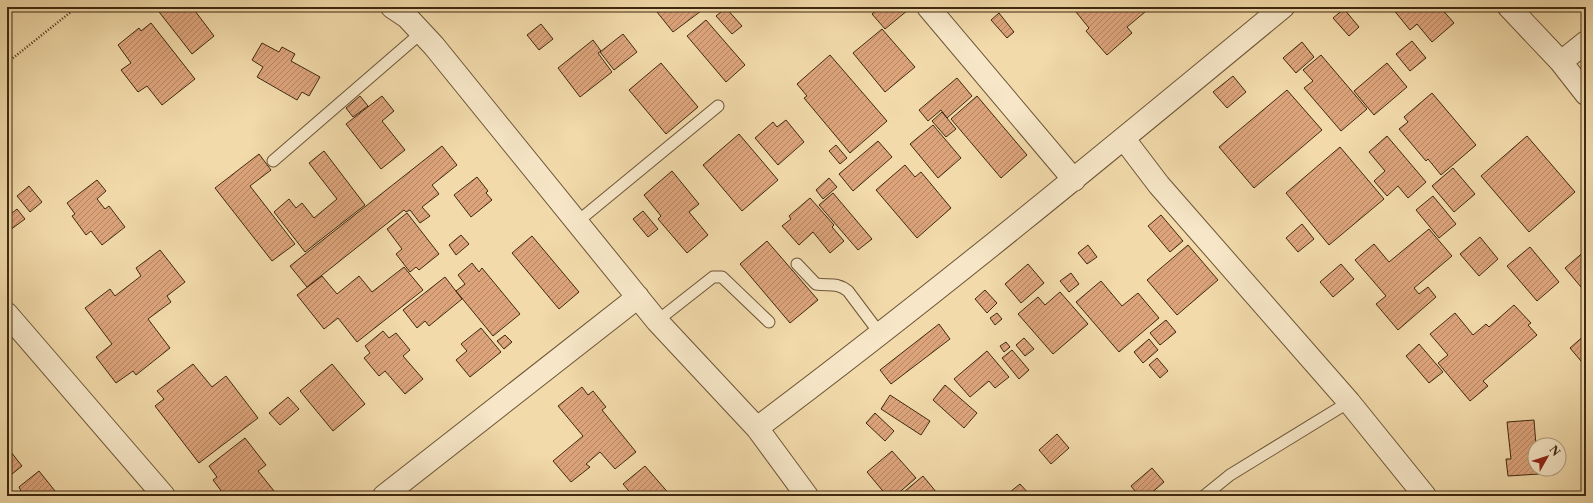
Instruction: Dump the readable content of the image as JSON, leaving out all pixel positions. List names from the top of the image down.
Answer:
{
  "north": "top right"
}
